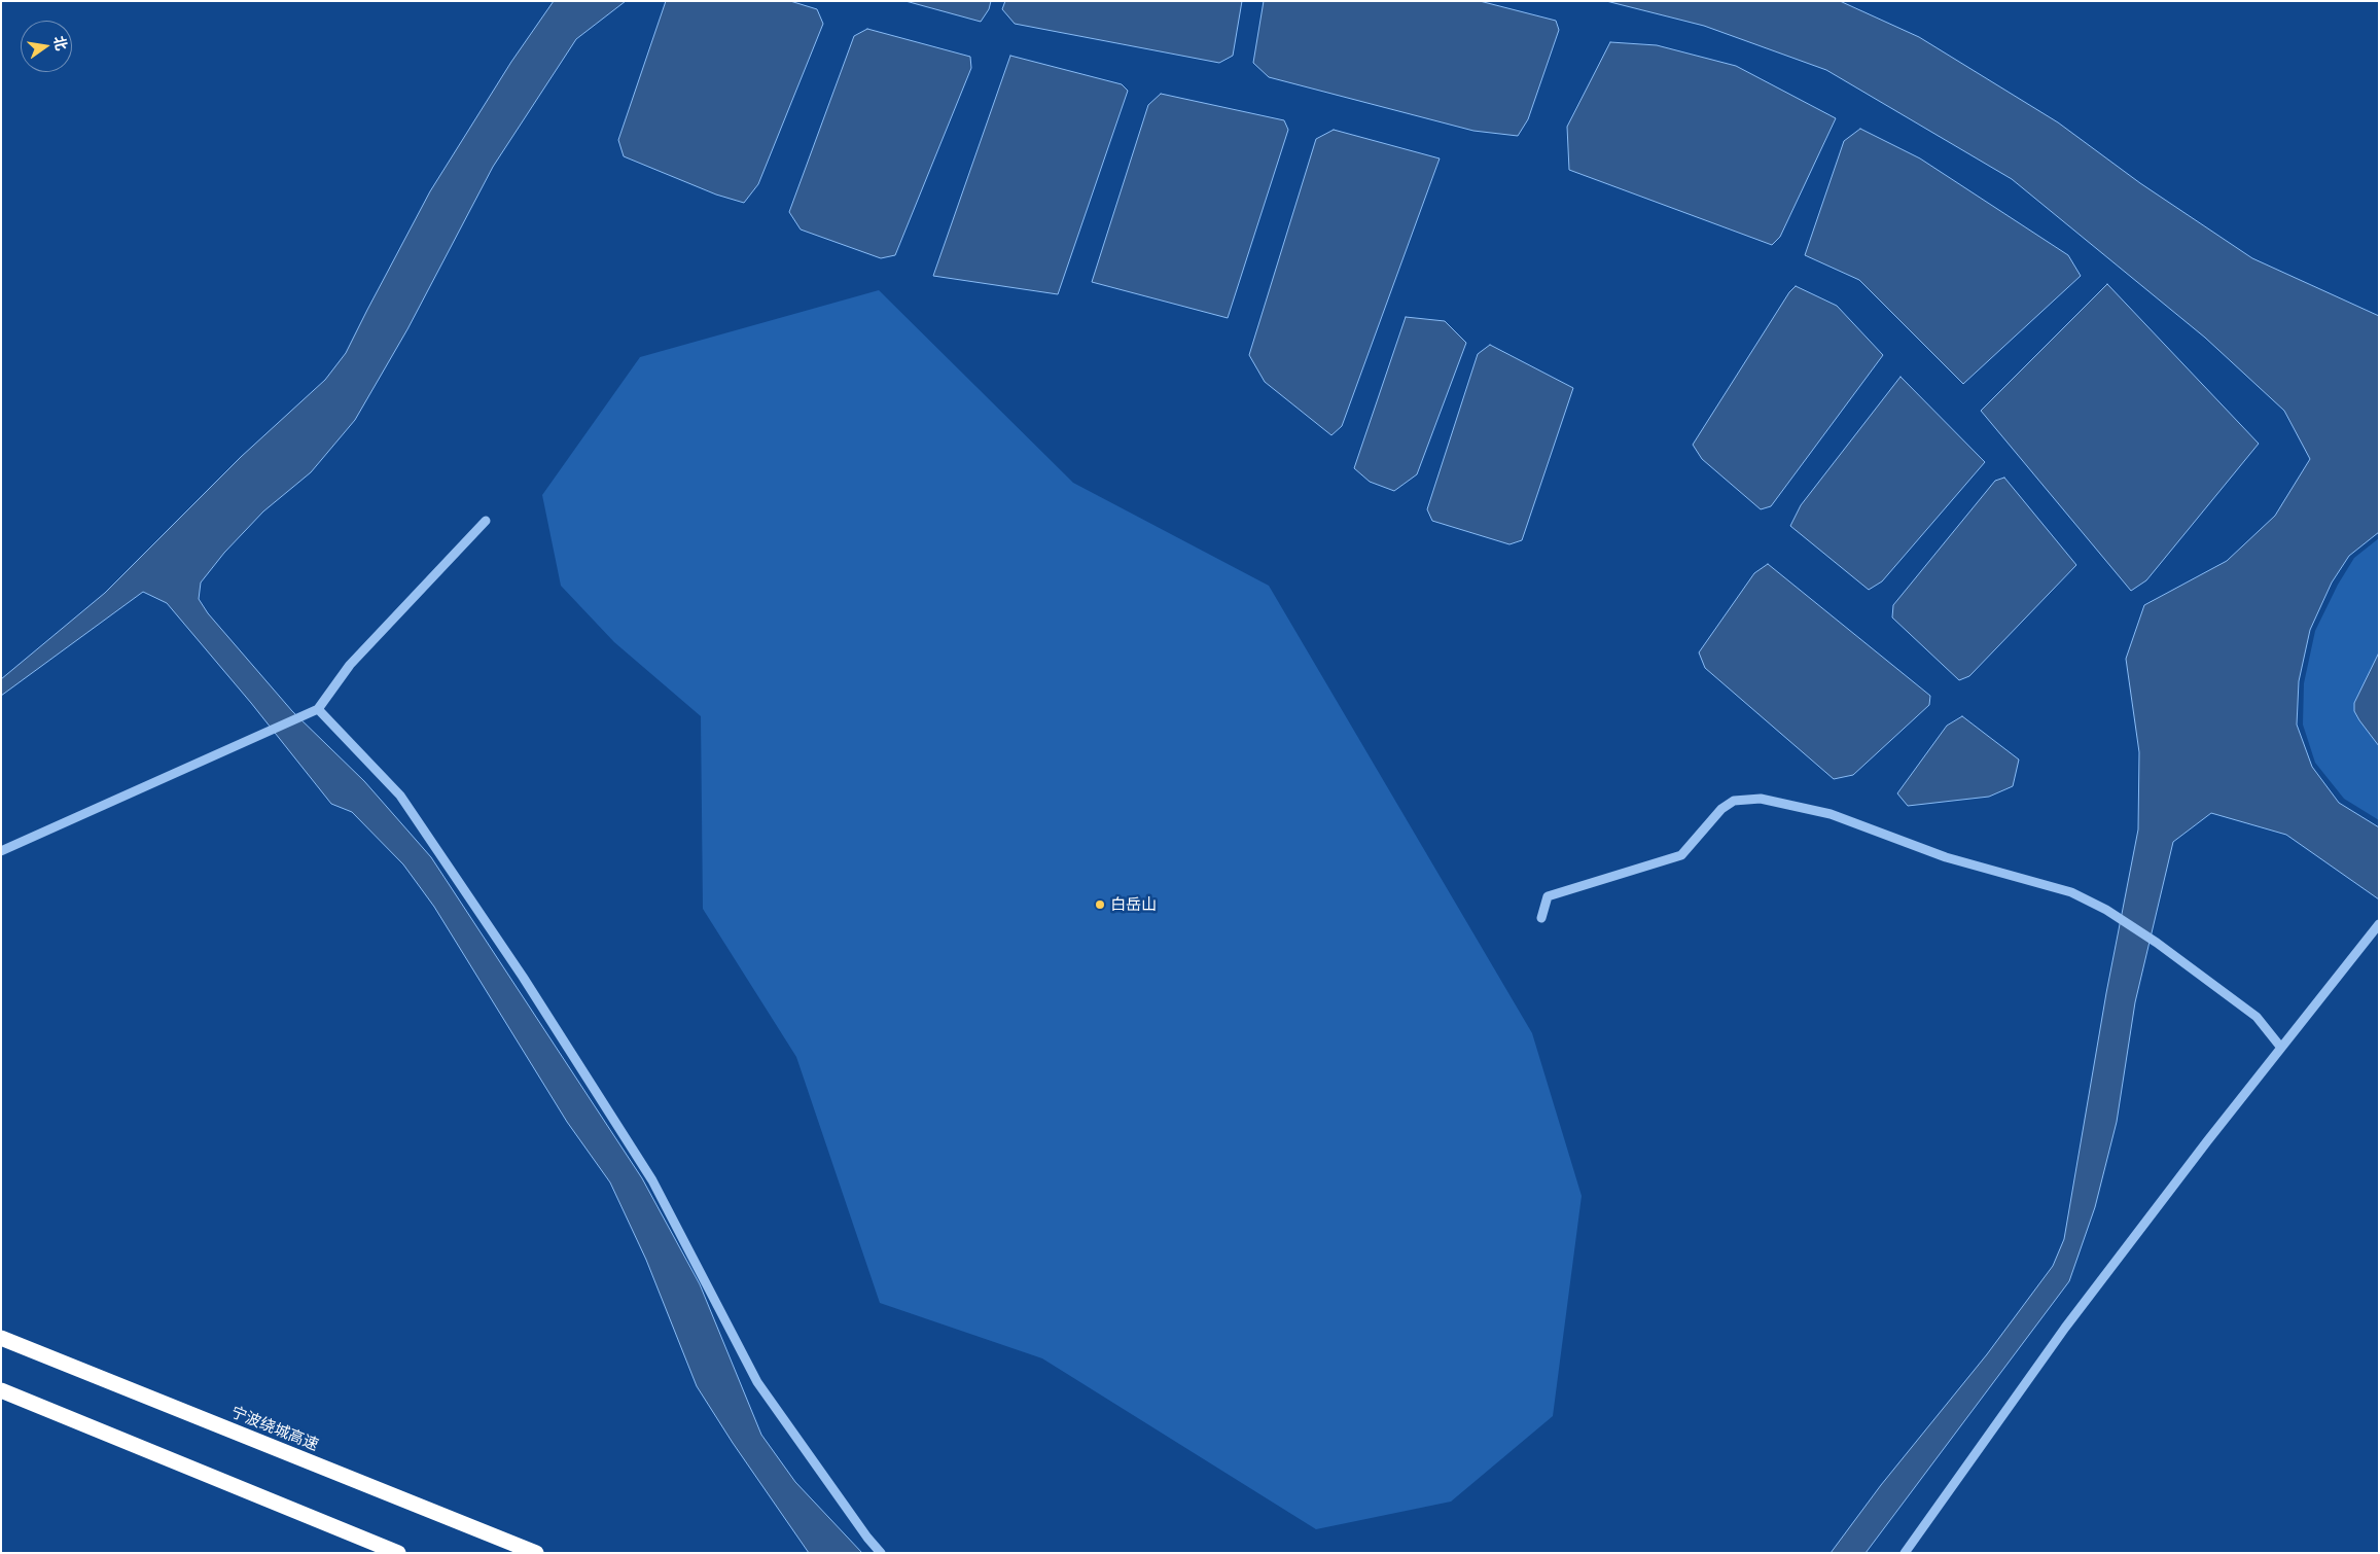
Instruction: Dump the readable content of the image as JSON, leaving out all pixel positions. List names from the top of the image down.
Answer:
{
  "streets": {
    "highway": ["宁波绕城高速"]
  },
  "places": ["白岳山"],
  "north": "right"
}
